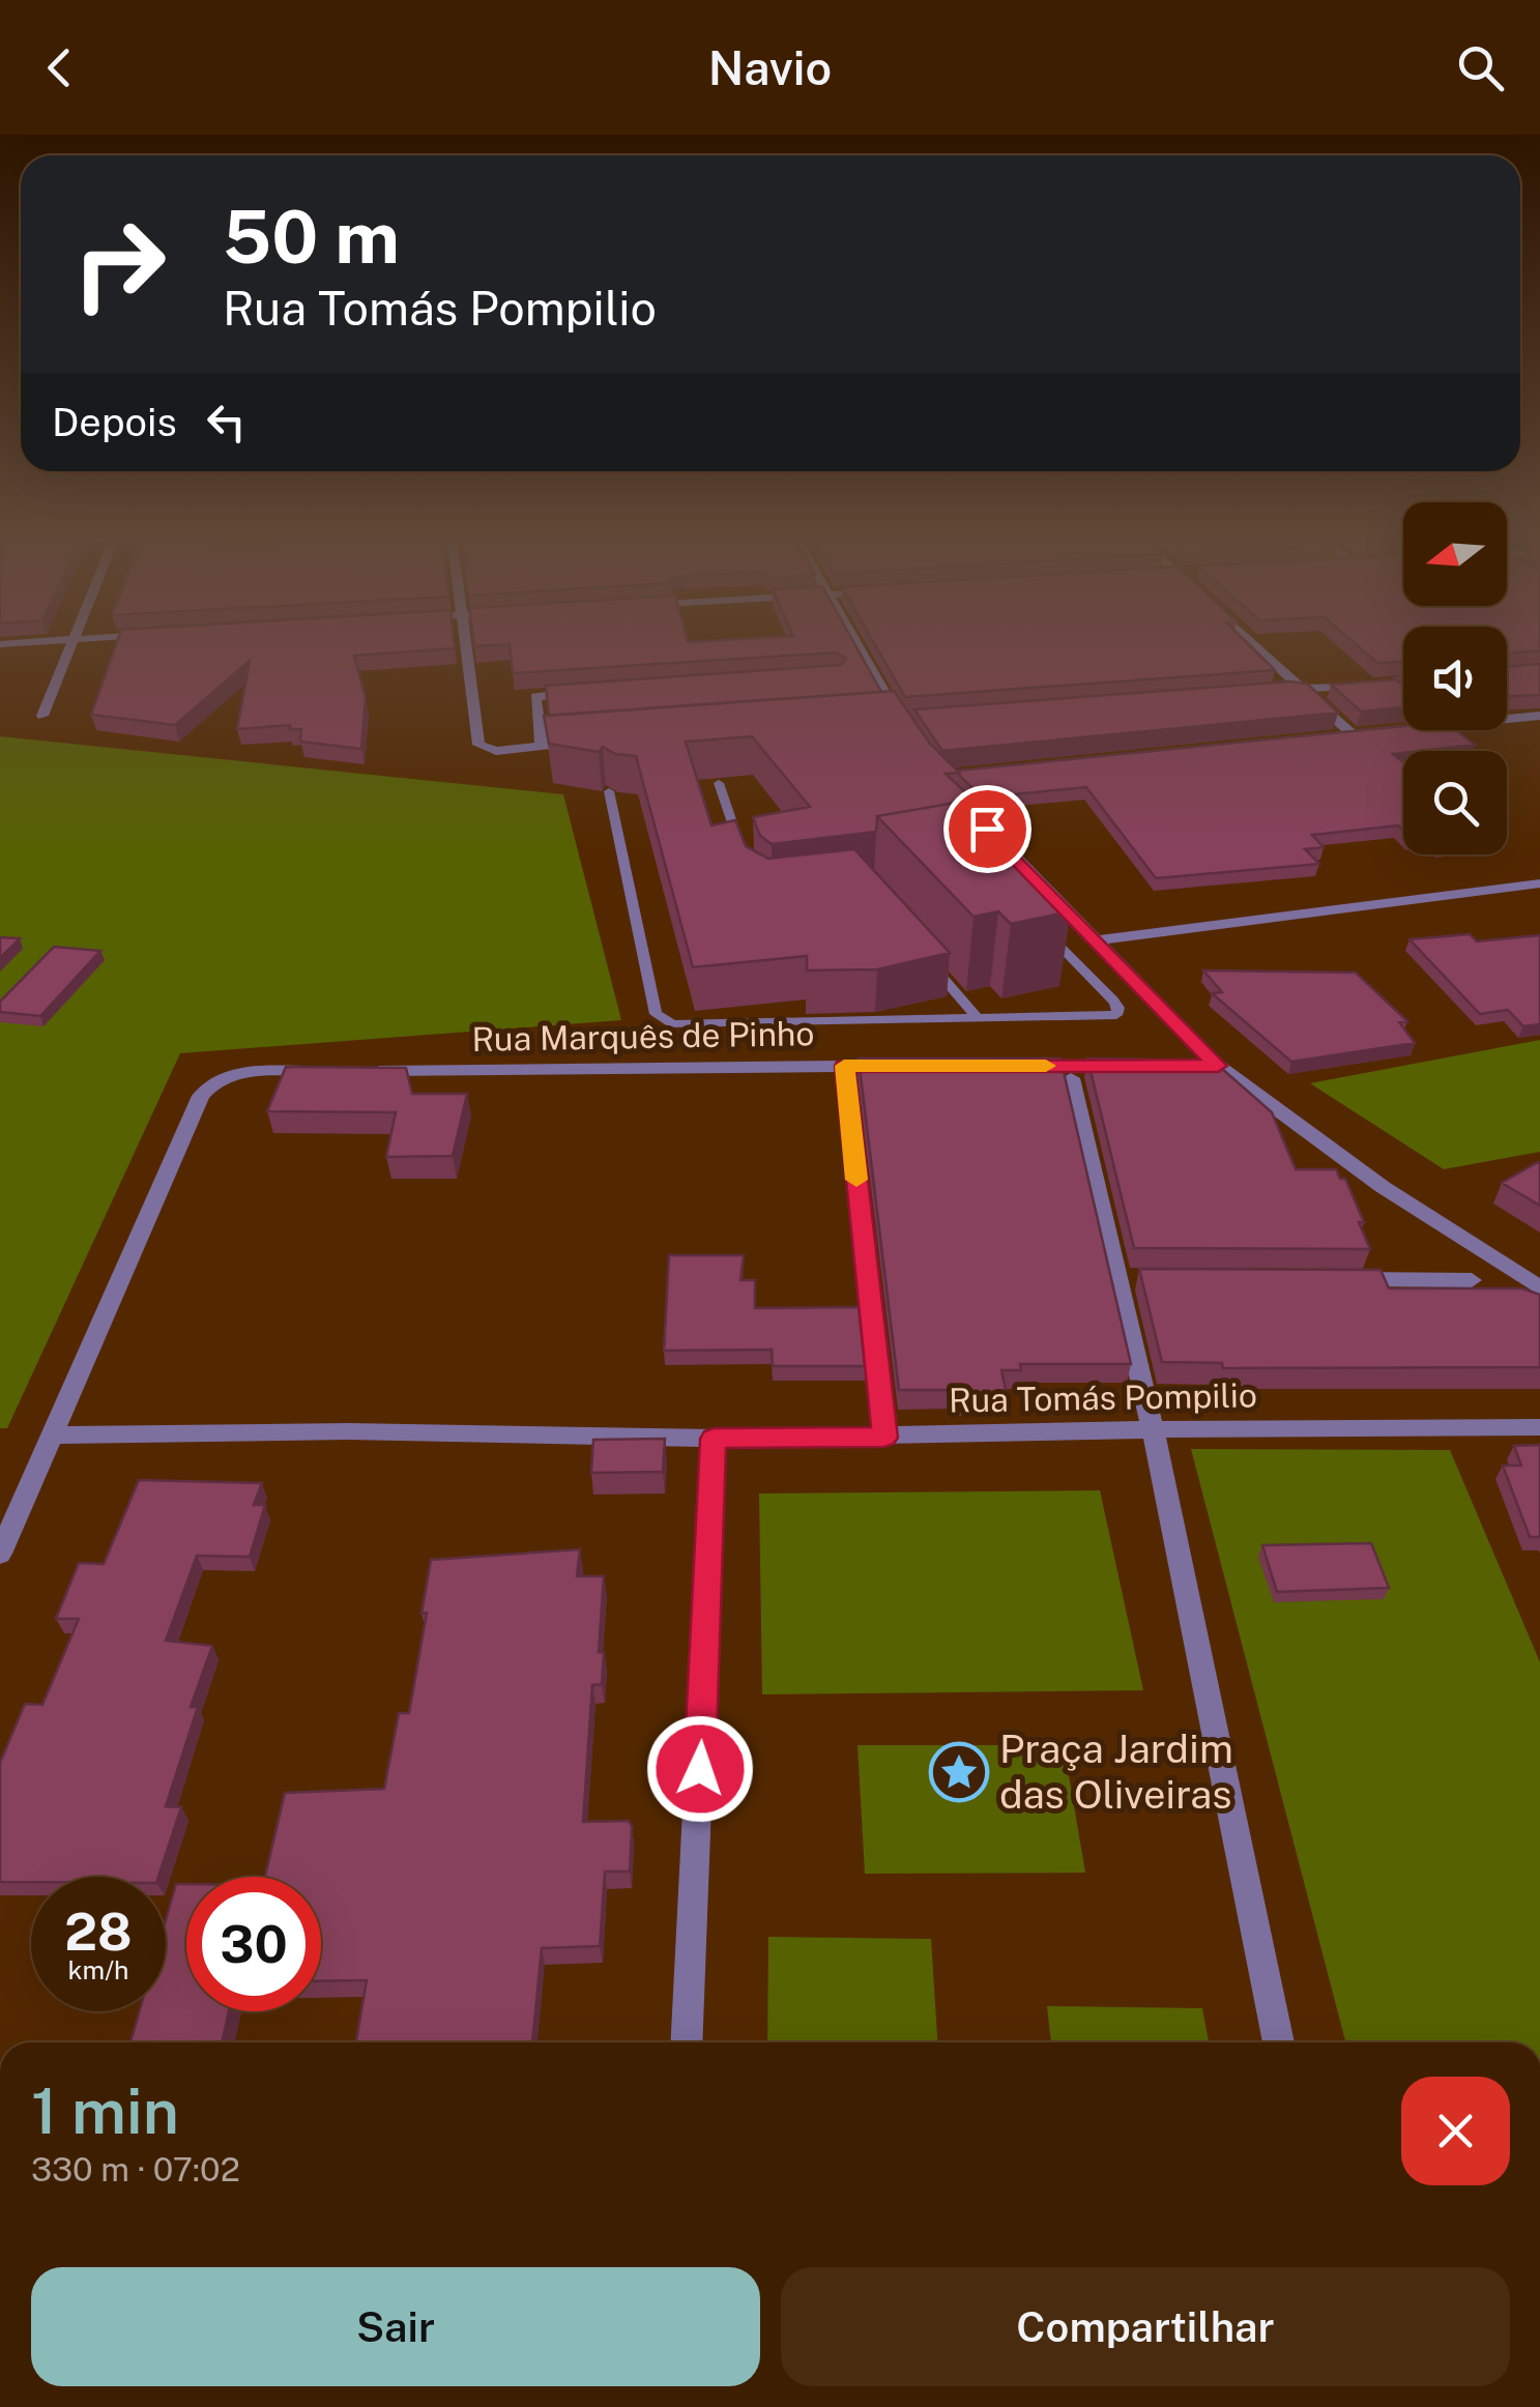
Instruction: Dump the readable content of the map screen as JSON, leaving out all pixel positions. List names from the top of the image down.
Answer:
{
  "streets": {
    "street": ["Rua Marquês de Pinho", "Rua Tomás Pompilio"]
  },
  "places": {
    "place": ["Praça Jardim das Oliveiras"]
  },
  "north": "left",
  "page": {
    "header": "Navio",
    "turn": ["50 m", "Rua Tomás Pompilio"],
    "then": "Depois",
    "speed": "28 km/h",
    "limit": "30",
    "heading": ["1 min", "330 m · 07:02"],
    "buttons": ["Sair", "Compartilhar"]
  }
}
